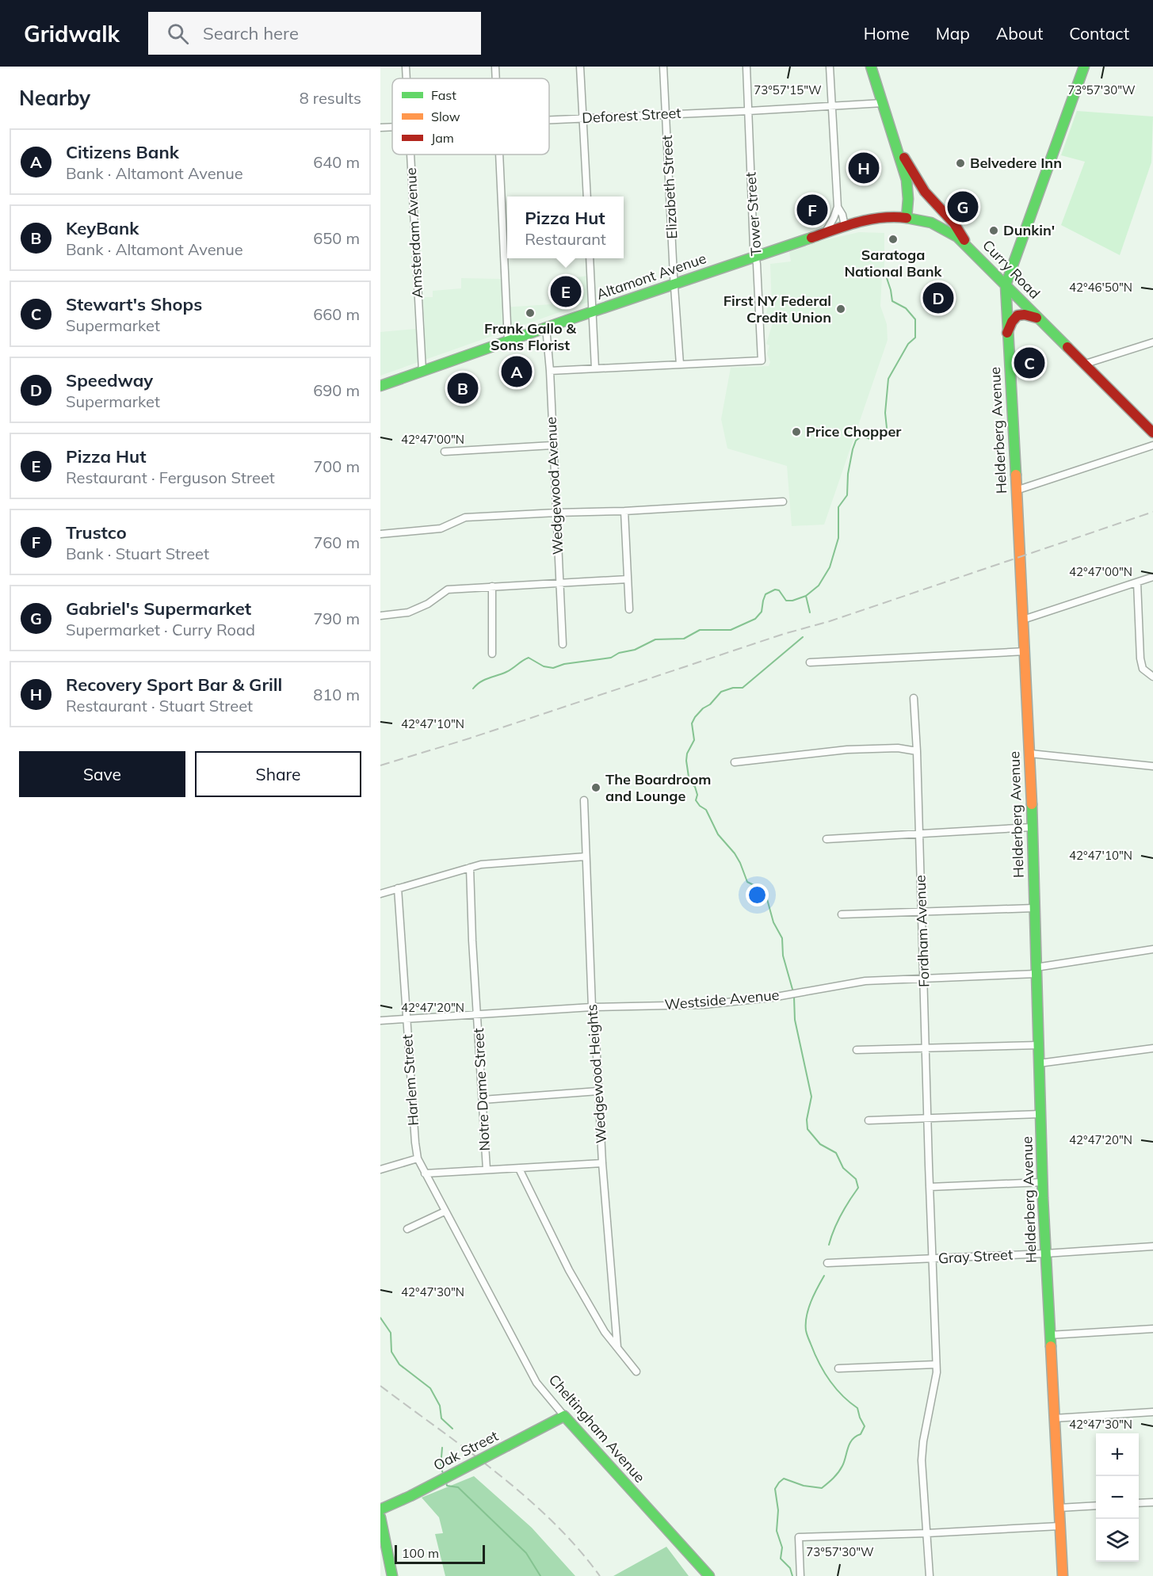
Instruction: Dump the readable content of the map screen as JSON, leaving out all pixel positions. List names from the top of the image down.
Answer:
{
  "streets": {
    "street": [
      "Deforest Street",
      "Elizabeth Street",
      "Tower Street",
      "Amsterdam Avenue",
      "Curry Road",
      "Altamont Avenue",
      "Helderberg Avenue",
      "Wedgewood Avenue",
      "Fordham Avenue",
      "Westside Avenue",
      "Wedgewood Heights",
      "Harlem Street",
      "Notre Dame Street",
      "Gray Street",
      "Cheltingham Avenue",
      "Oak Street"
    ]
  },
  "crossings": [
    ["Deforest Street", "Elizabeth Street"],
    ["Deforest Street", "Tower Street"],
    ["Elizabeth Street", "Tower Street"],
    ["Elizabeth Street", "Altamont Avenue"],
    ["Tower Street", "Altamont Avenue"],
    ["Amsterdam Avenue", "Altamont Avenue"],
    ["Curry Road", "Altamont Avenue"],
    ["Curry Road", "Helderberg Avenue"],
    ["Altamont Avenue", "Wedgewood Avenue"],
    ["Helderberg Avenue", "Westside Avenue"],
    ["Helderberg Avenue", "Gray Street"],
    ["Fordham Avenue", "Westside Avenue"],
    ["Fordham Avenue", "Gray Street"],
    ["Westside Avenue", "Wedgewood Heights"],
    ["Westside Avenue", "Harlem Street"],
    ["Westside Avenue", "Notre Dame Street"],
    ["Harlem Street", "Cheltingham Avenue"],
    ["Cheltingham Avenue", "Oak Street"]
  ],
  "places": [
    "Belvedere Inn",
    "Dunkin'",
    "Saratoga National Bank",
    "First NY Federal Credit Union",
    "Frank Gallo & Sons Florist",
    "Price Chopper",
    "The Boardroom and Lounge"
  ],
  "legend": ["Fast", "Slow", "Jam"],
  "scale_bar": "100 m",
  "page": {
    "header": "Gridwalk",
    "search": "Search here",
    "nav": [
      "Home",
      "Map",
      "About",
      "Contact"
    ],
    "heading": ["Nearby", "8 results"],
    "list": [
      {
        "mark": "A",
        "name": "Citizens Bank",
        "note": "Bank · Altamont Avenue",
        "value": "640 m"
      },
      {
        "mark": "B",
        "name": "KeyBank",
        "note": "Bank · Altamont Avenue",
        "value": "650 m"
      },
      {
        "mark": "C",
        "name": "Stewart's Shops",
        "note": "Supermarket",
        "value": "660 m"
      },
      {
        "mark": "D",
        "name": "Speedway",
        "note": "Supermarket",
        "value": "690 m"
      },
      {
        "mark": "E",
        "name": "Pizza Hut",
        "note": "Restaurant · Ferguson Street",
        "value": "700 m"
      },
      {
        "mark": "F",
        "name": "Trustco",
        "note": "Bank · Stuart Street",
        "value": "760 m"
      },
      {
        "mark": "G",
        "name": "Gabriel's Supermarket",
        "note": "Supermarket · Curry Road",
        "value": "790 m"
      },
      {
        "mark": "H",
        "name": "Recovery Sport Bar & Grill",
        "note": "Restaurant · Stuart Street",
        "value": "810 m"
      }
    ],
    "pins": [
      "H",
      "G",
      "F",
      "E",
      "D",
      "C",
      "A",
      "B"
    ],
    "popup": ["Pizza Hut", "Restaurant"],
    "buttons": ["Save", "Share"],
    "map_buttons": ["+", "−"],
    "scale": "100 m"
  },
  "coordinates": [
    "73°57'15\"W",
    "73°57'30\"W",
    "42°46'50\"N",
    "42°47'00\"N",
    "42°47'10\"N",
    "42°47'20\"N",
    "42°47'30\"N"
  ]
}
